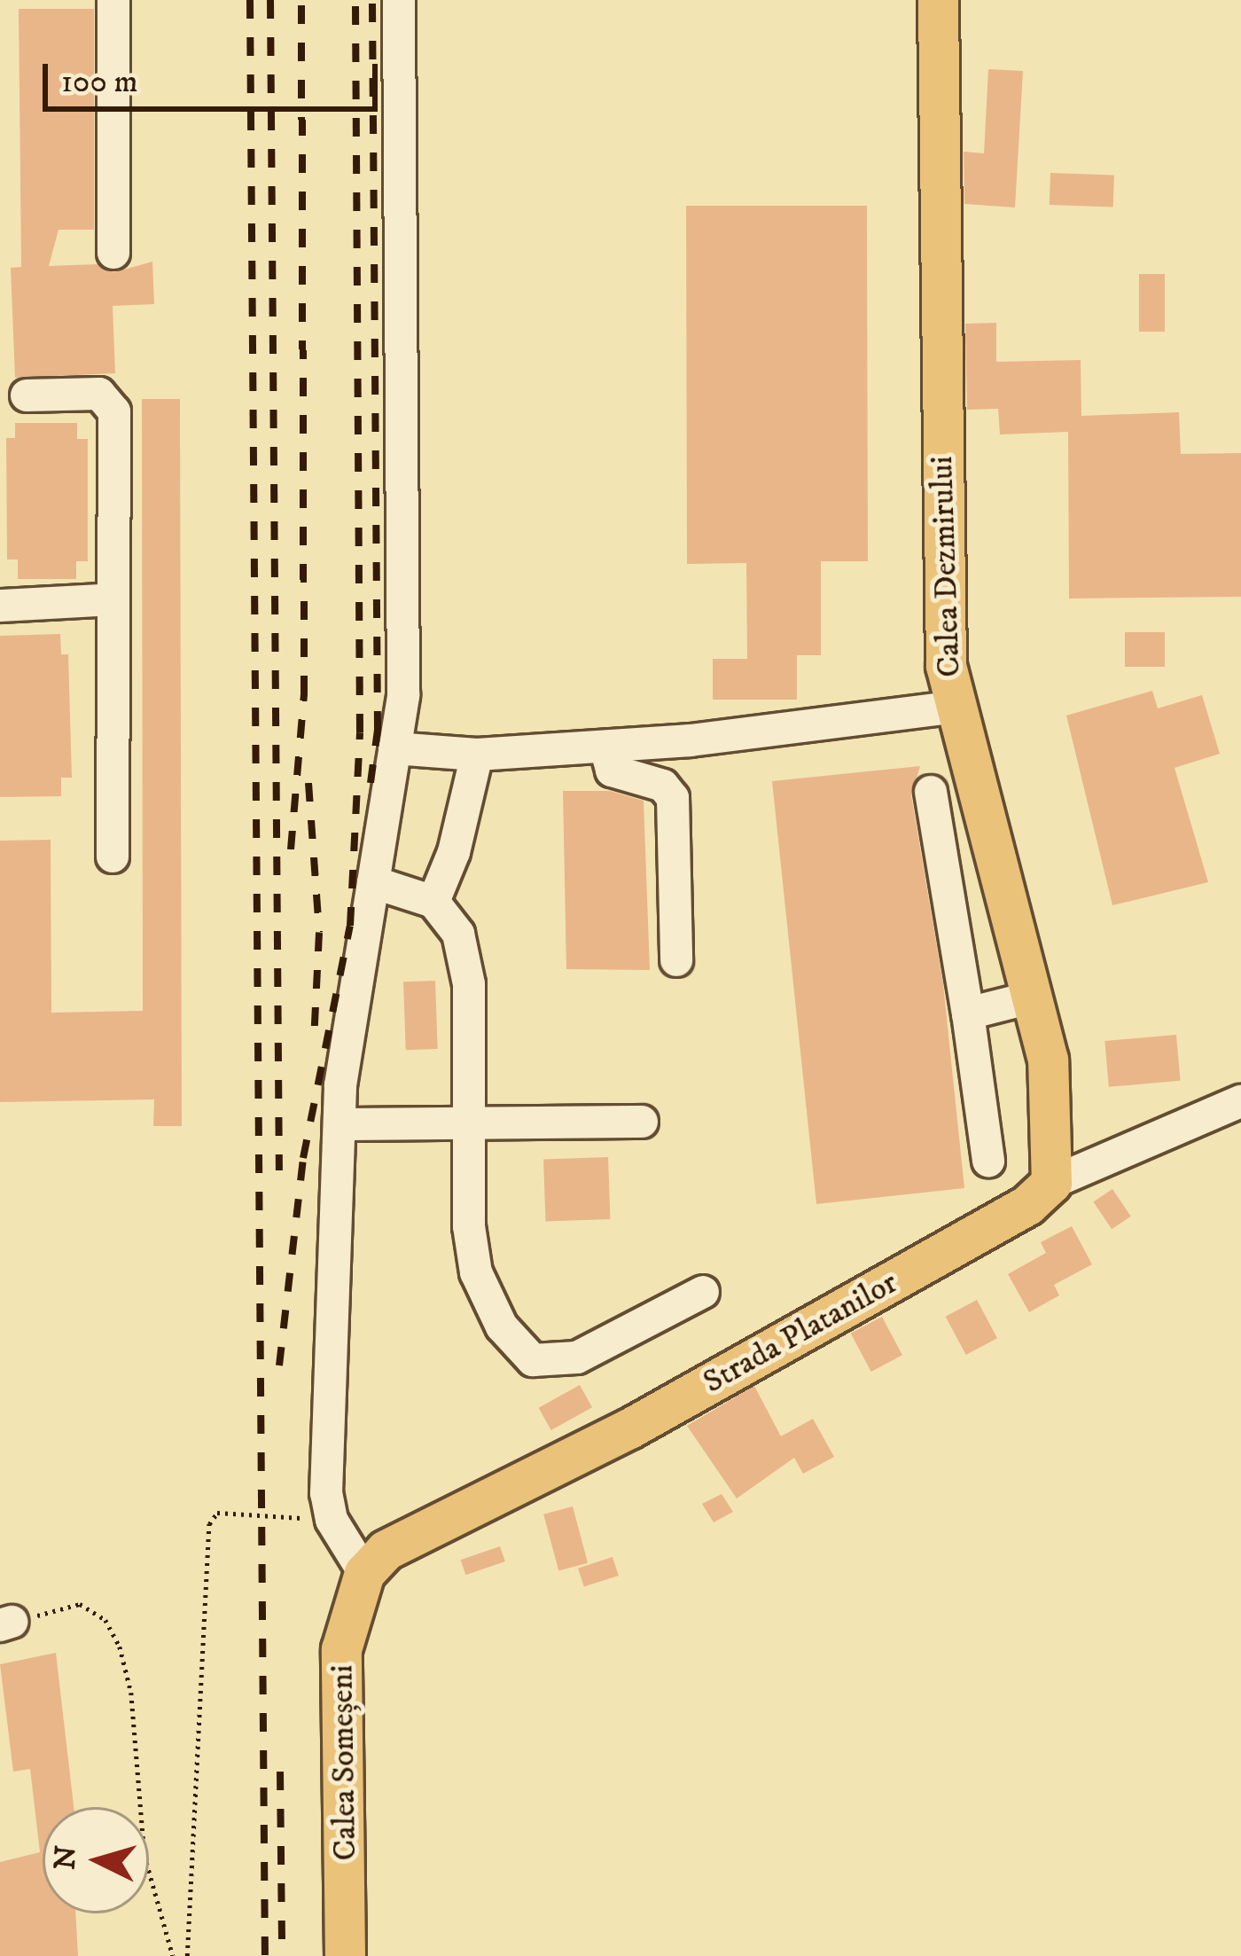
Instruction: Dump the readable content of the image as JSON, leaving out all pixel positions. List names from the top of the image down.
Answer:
{
  "streets": {
    "main road": ["Calea Dezmirului", "Strada Platanilor", "Calea Someșeni"]
  },
  "crossings": [
    ["Calea Dezmirului", "Strada Platanilor"],
    ["Strada Platanilor", "Calea Someșeni"]
  ],
  "scale_bar": "100 m",
  "north": "left"
}
